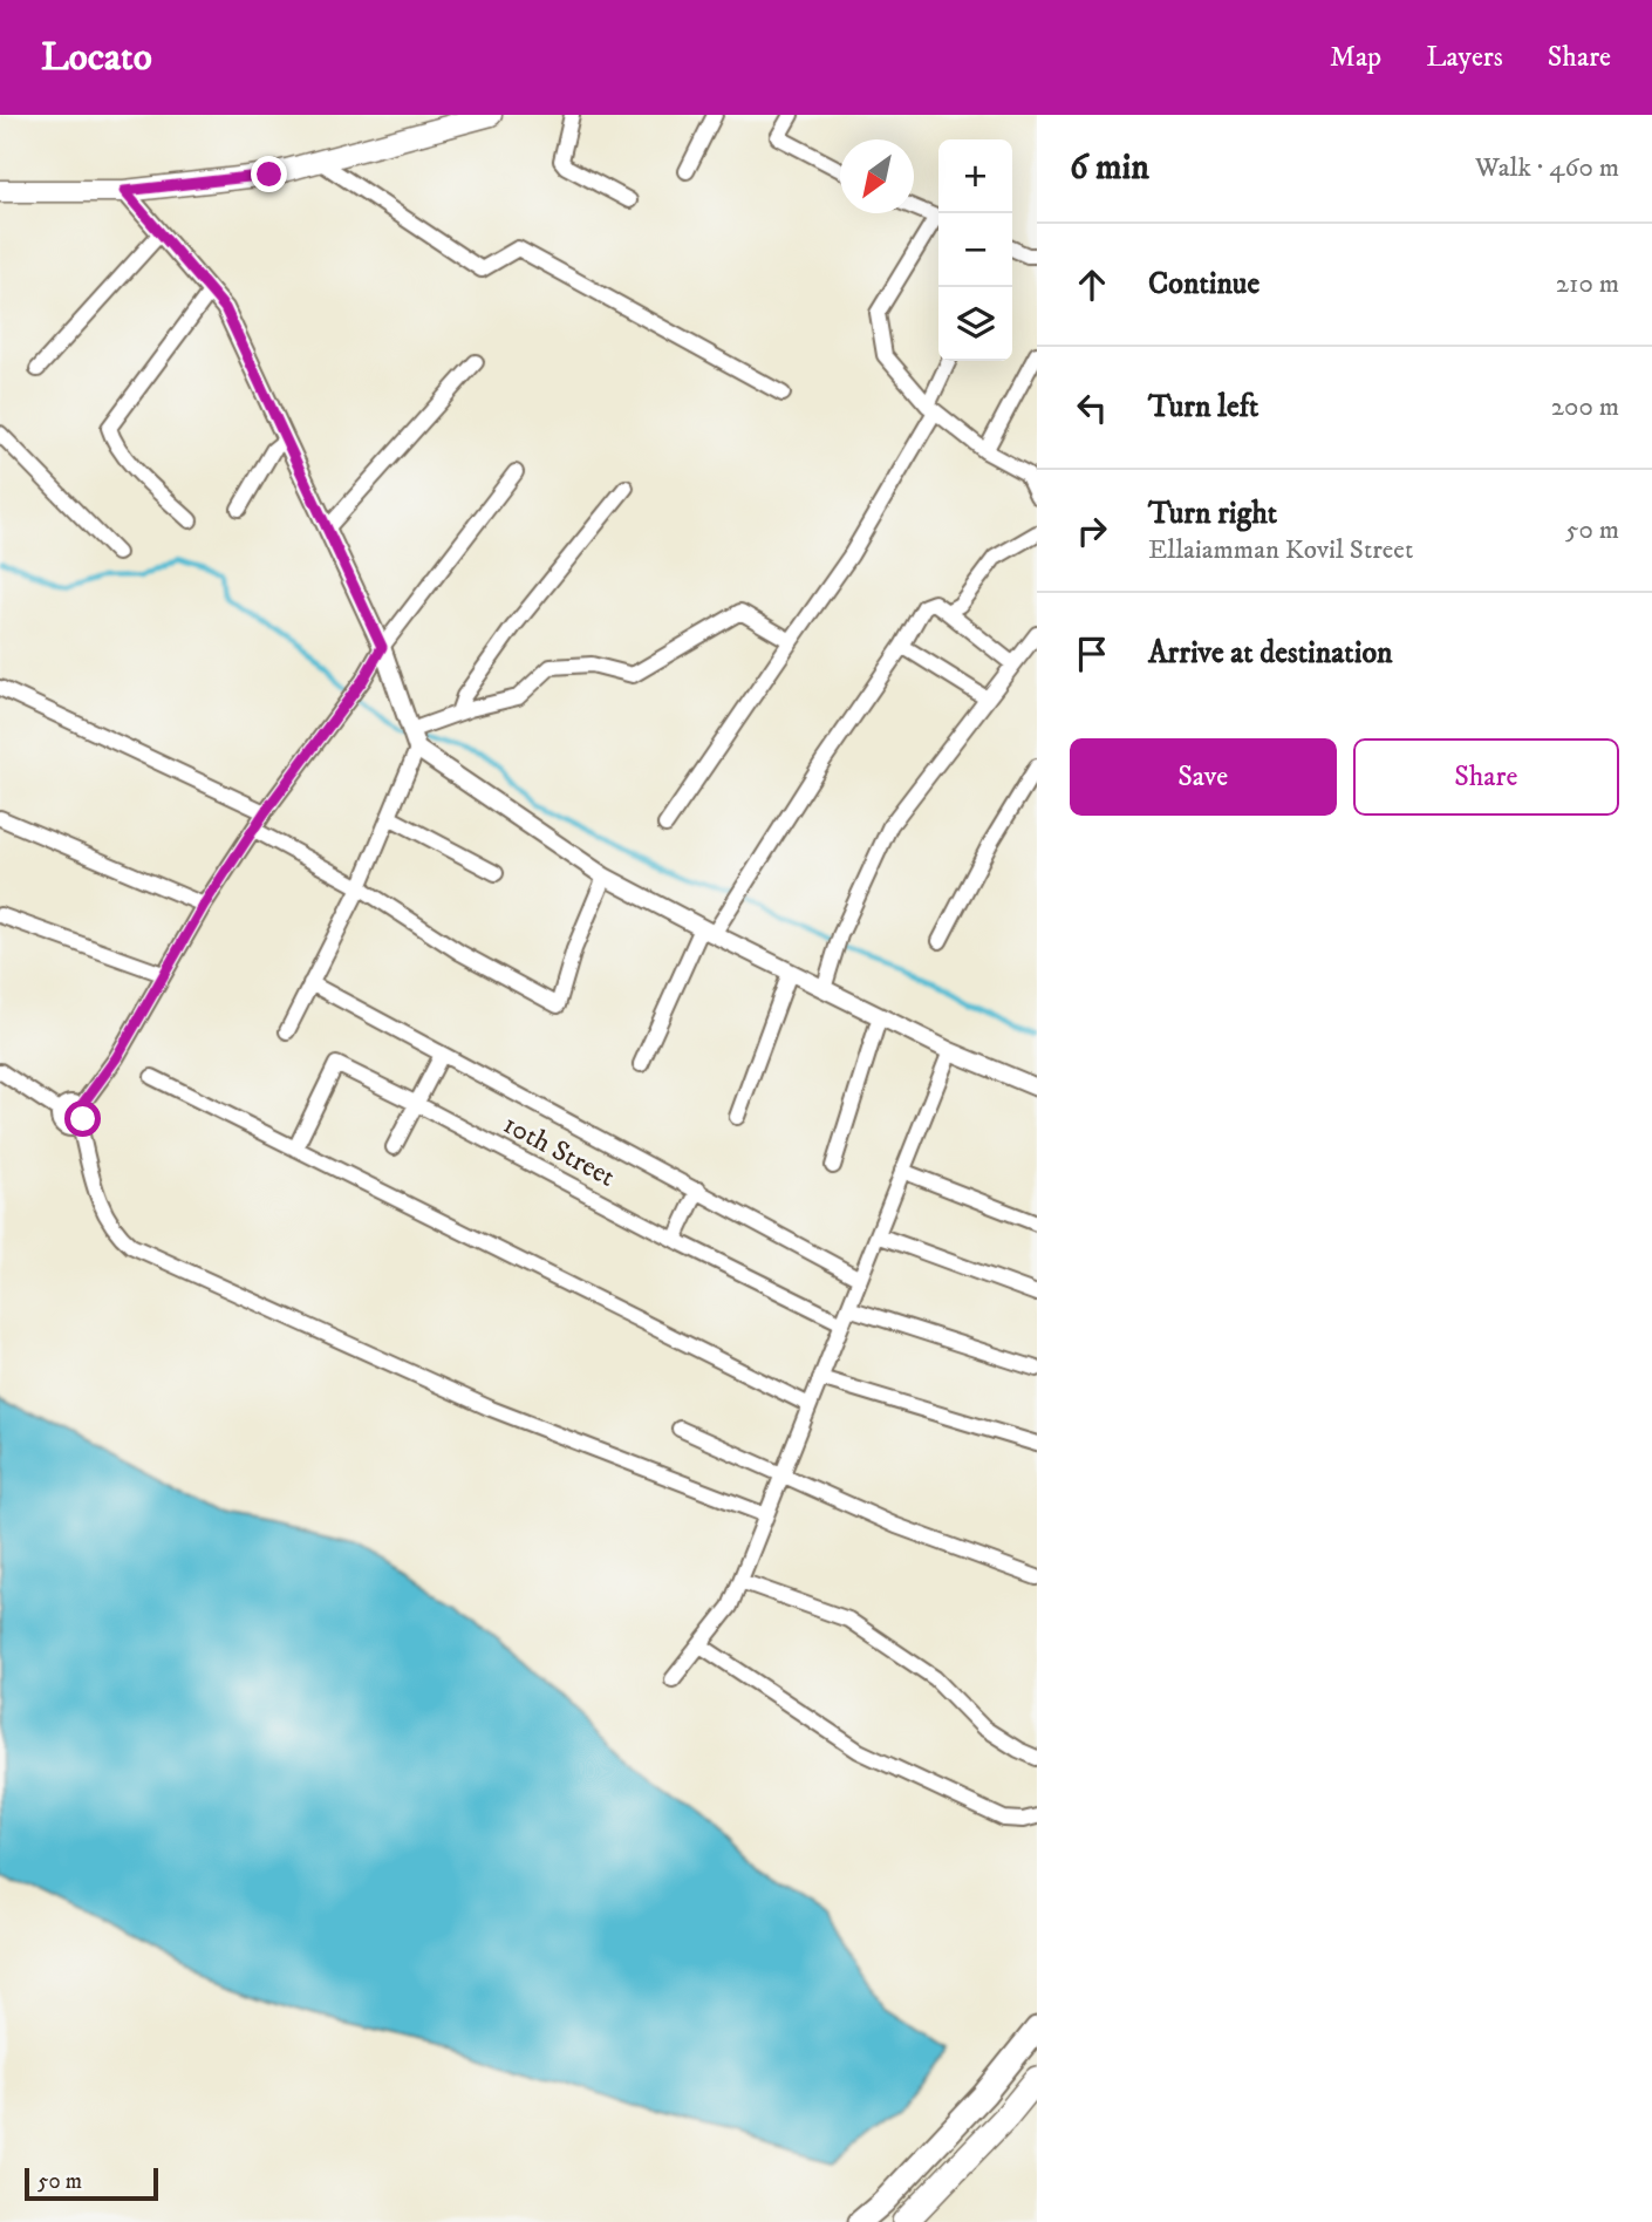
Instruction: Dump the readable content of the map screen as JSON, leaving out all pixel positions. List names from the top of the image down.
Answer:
{
  "streets": {
    "street": ["10th Street"]
  },
  "scale_bar": "50 m",
  "north": "bottom left",
  "page": {
    "header": "Locato",
    "nav": ["Map", "Layers", "Share"],
    "heading": ["6 min", "Walk · 460 m"],
    "map_buttons": ["+", "−"],
    "list": [
      ["Continue", "210 m"],
      ["Turn left", "200 m"],
      ["Turn right", "Ellaiamman Kovil Street", "50 m"],
      "Arrive at destination"
    ],
    "buttons": ["Save", "Share"],
    "scale": "50 m"
  }
}
